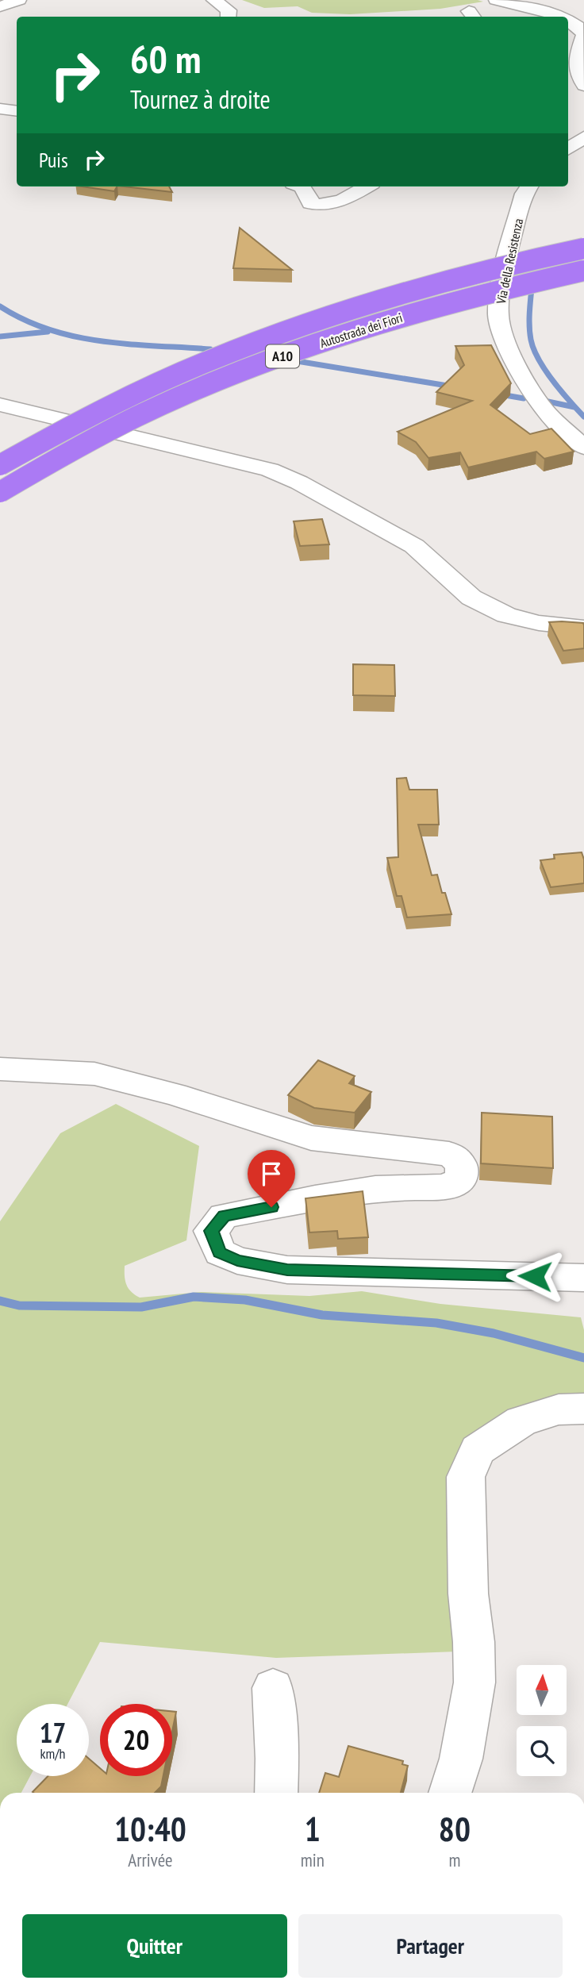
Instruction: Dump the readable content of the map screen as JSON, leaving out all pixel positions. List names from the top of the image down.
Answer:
{
  "streets": {
    "highway": ["Autostrada dei Fiori", "A10"],
    "street": ["Via della Resistenza"]
  },
  "north": "top",
  "page": {
    "turn": ["60 m", "Tournez à droite"],
    "then": "Puis",
    "speed": "17 km/h",
    "limit": "20",
    "eta": [
      "10:40",
      "Arrivée",
      "1",
      "min",
      "80",
      "m"
    ],
    "buttons": ["Quitter", "Partager"]
  }
}
